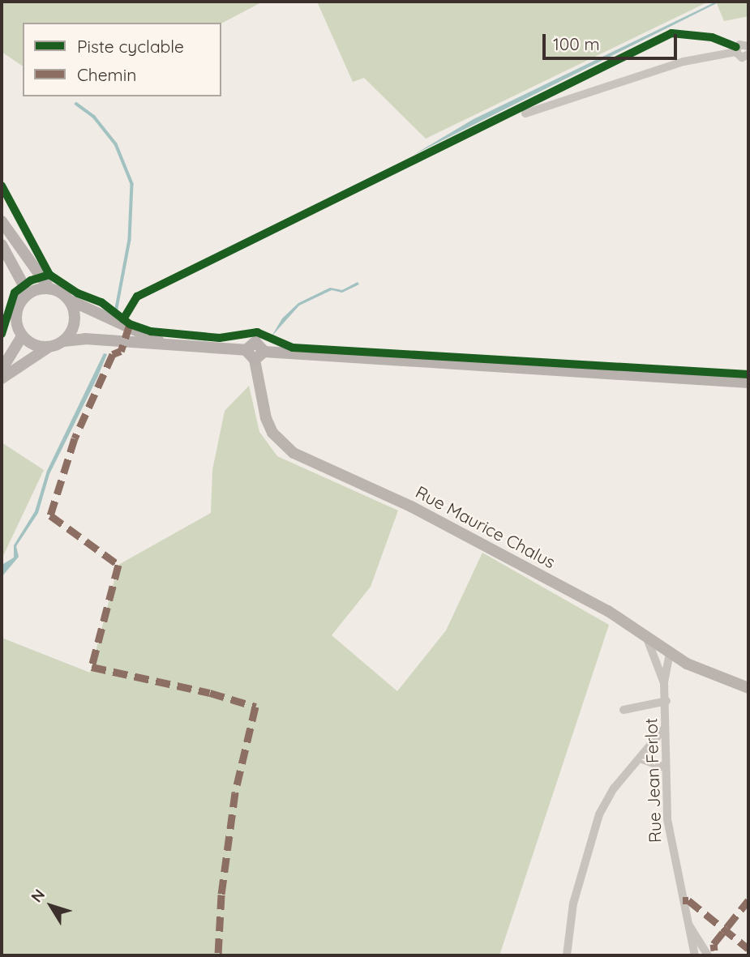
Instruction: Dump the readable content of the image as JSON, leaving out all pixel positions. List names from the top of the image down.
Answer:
{
  "streets": {
    "street": ["Rue Maurice Chalus", "Rue Jean Ferlot"]
  },
  "crossings": [
    ["Rue Maurice Chalus", "Rue Jean Ferlot"]
  ],
  "legend": ["Piste cyclable", "Chemin"],
  "scale_bar": "100 m",
  "north": "top left"
}
